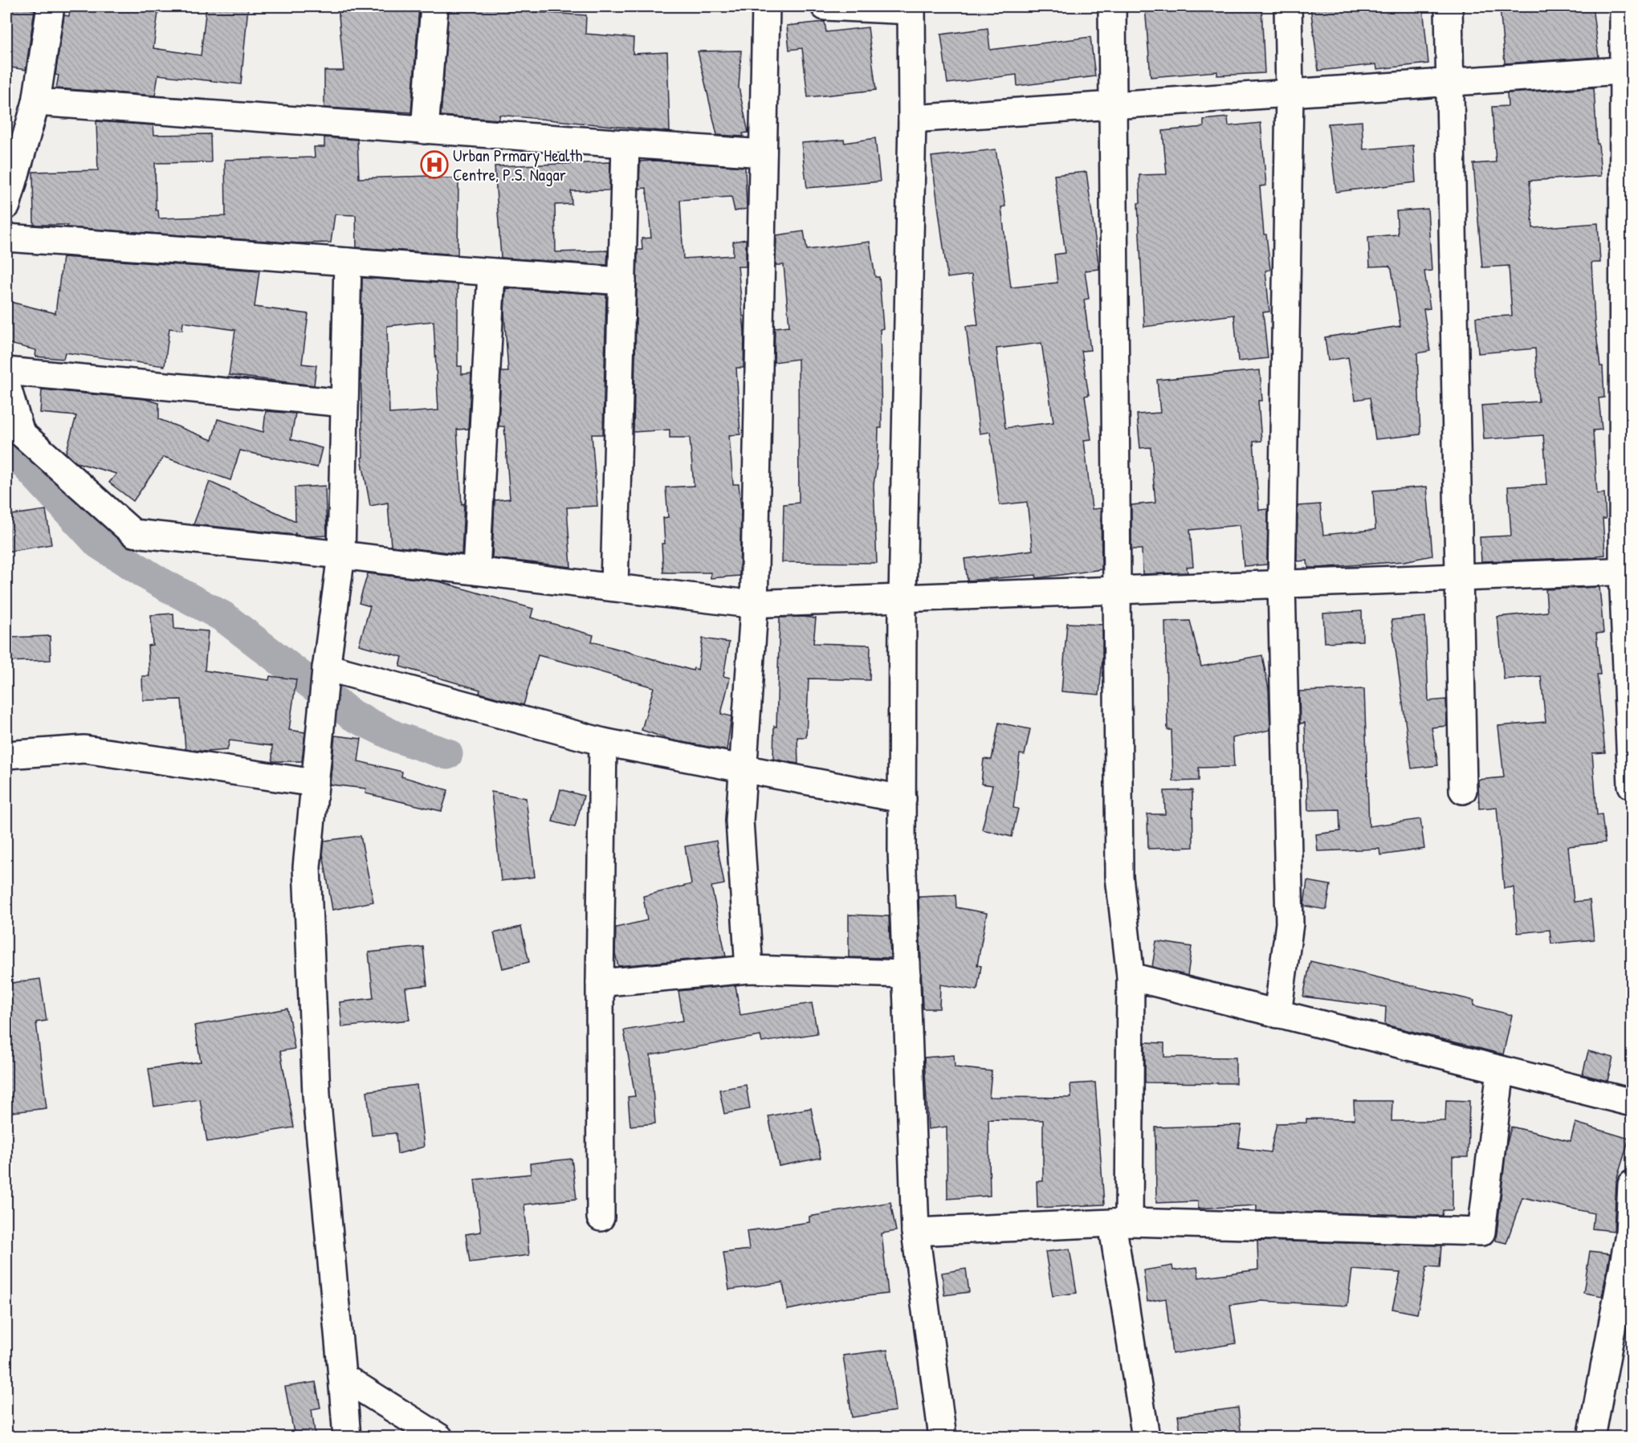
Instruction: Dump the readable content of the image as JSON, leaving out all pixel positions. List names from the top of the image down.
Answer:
{
  "places": {
    "hospital": ["Urban Prmary Health Centre, P.S. Nagar"]
  }
}
